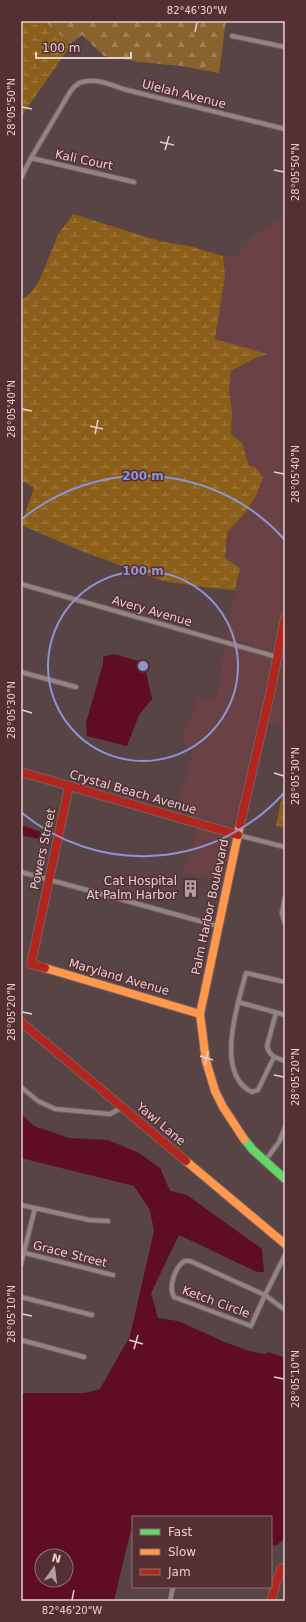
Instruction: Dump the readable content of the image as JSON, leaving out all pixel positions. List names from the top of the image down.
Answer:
{
  "streets": {
    "street": [
      "Ulelah Avenue",
      "Kali Court",
      "Avery Avenue",
      "Crystal Beach Avenue",
      "Powers Street",
      "Palm Harbor Boulevard",
      "Maryland Avenue",
      "Yawl Lane",
      "Grace Street",
      "Ketch Circle"
    ]
  },
  "crossings": [
    ["Ulelah Avenue", "Kali Court"],
    ["Avery Avenue", "Palm Harbor Boulevard"],
    ["Crystal Beach Avenue", "Powers Street"],
    ["Crystal Beach Avenue", "Palm Harbor Boulevard"],
    ["Powers Street", "Maryland Avenue"],
    ["Palm Harbor Boulevard", "Maryland Avenue"]
  ],
  "places": {
    "building": ["Cat Hospital At Palm Harbor"]
  },
  "legend": ["Fast", "Slow", "Jam"],
  "scale_bar": "100 m",
  "north": "top",
  "coordinates": [
    "82°46'30\"W",
    "28°05'50\"N",
    "28°05'40\"N",
    "28°05'30\"N",
    "28°05'20\"N",
    "28°05'10\"N",
    "82°46'20\"W"
  ],
  "rings": ["200 m", "100 m"]
}
